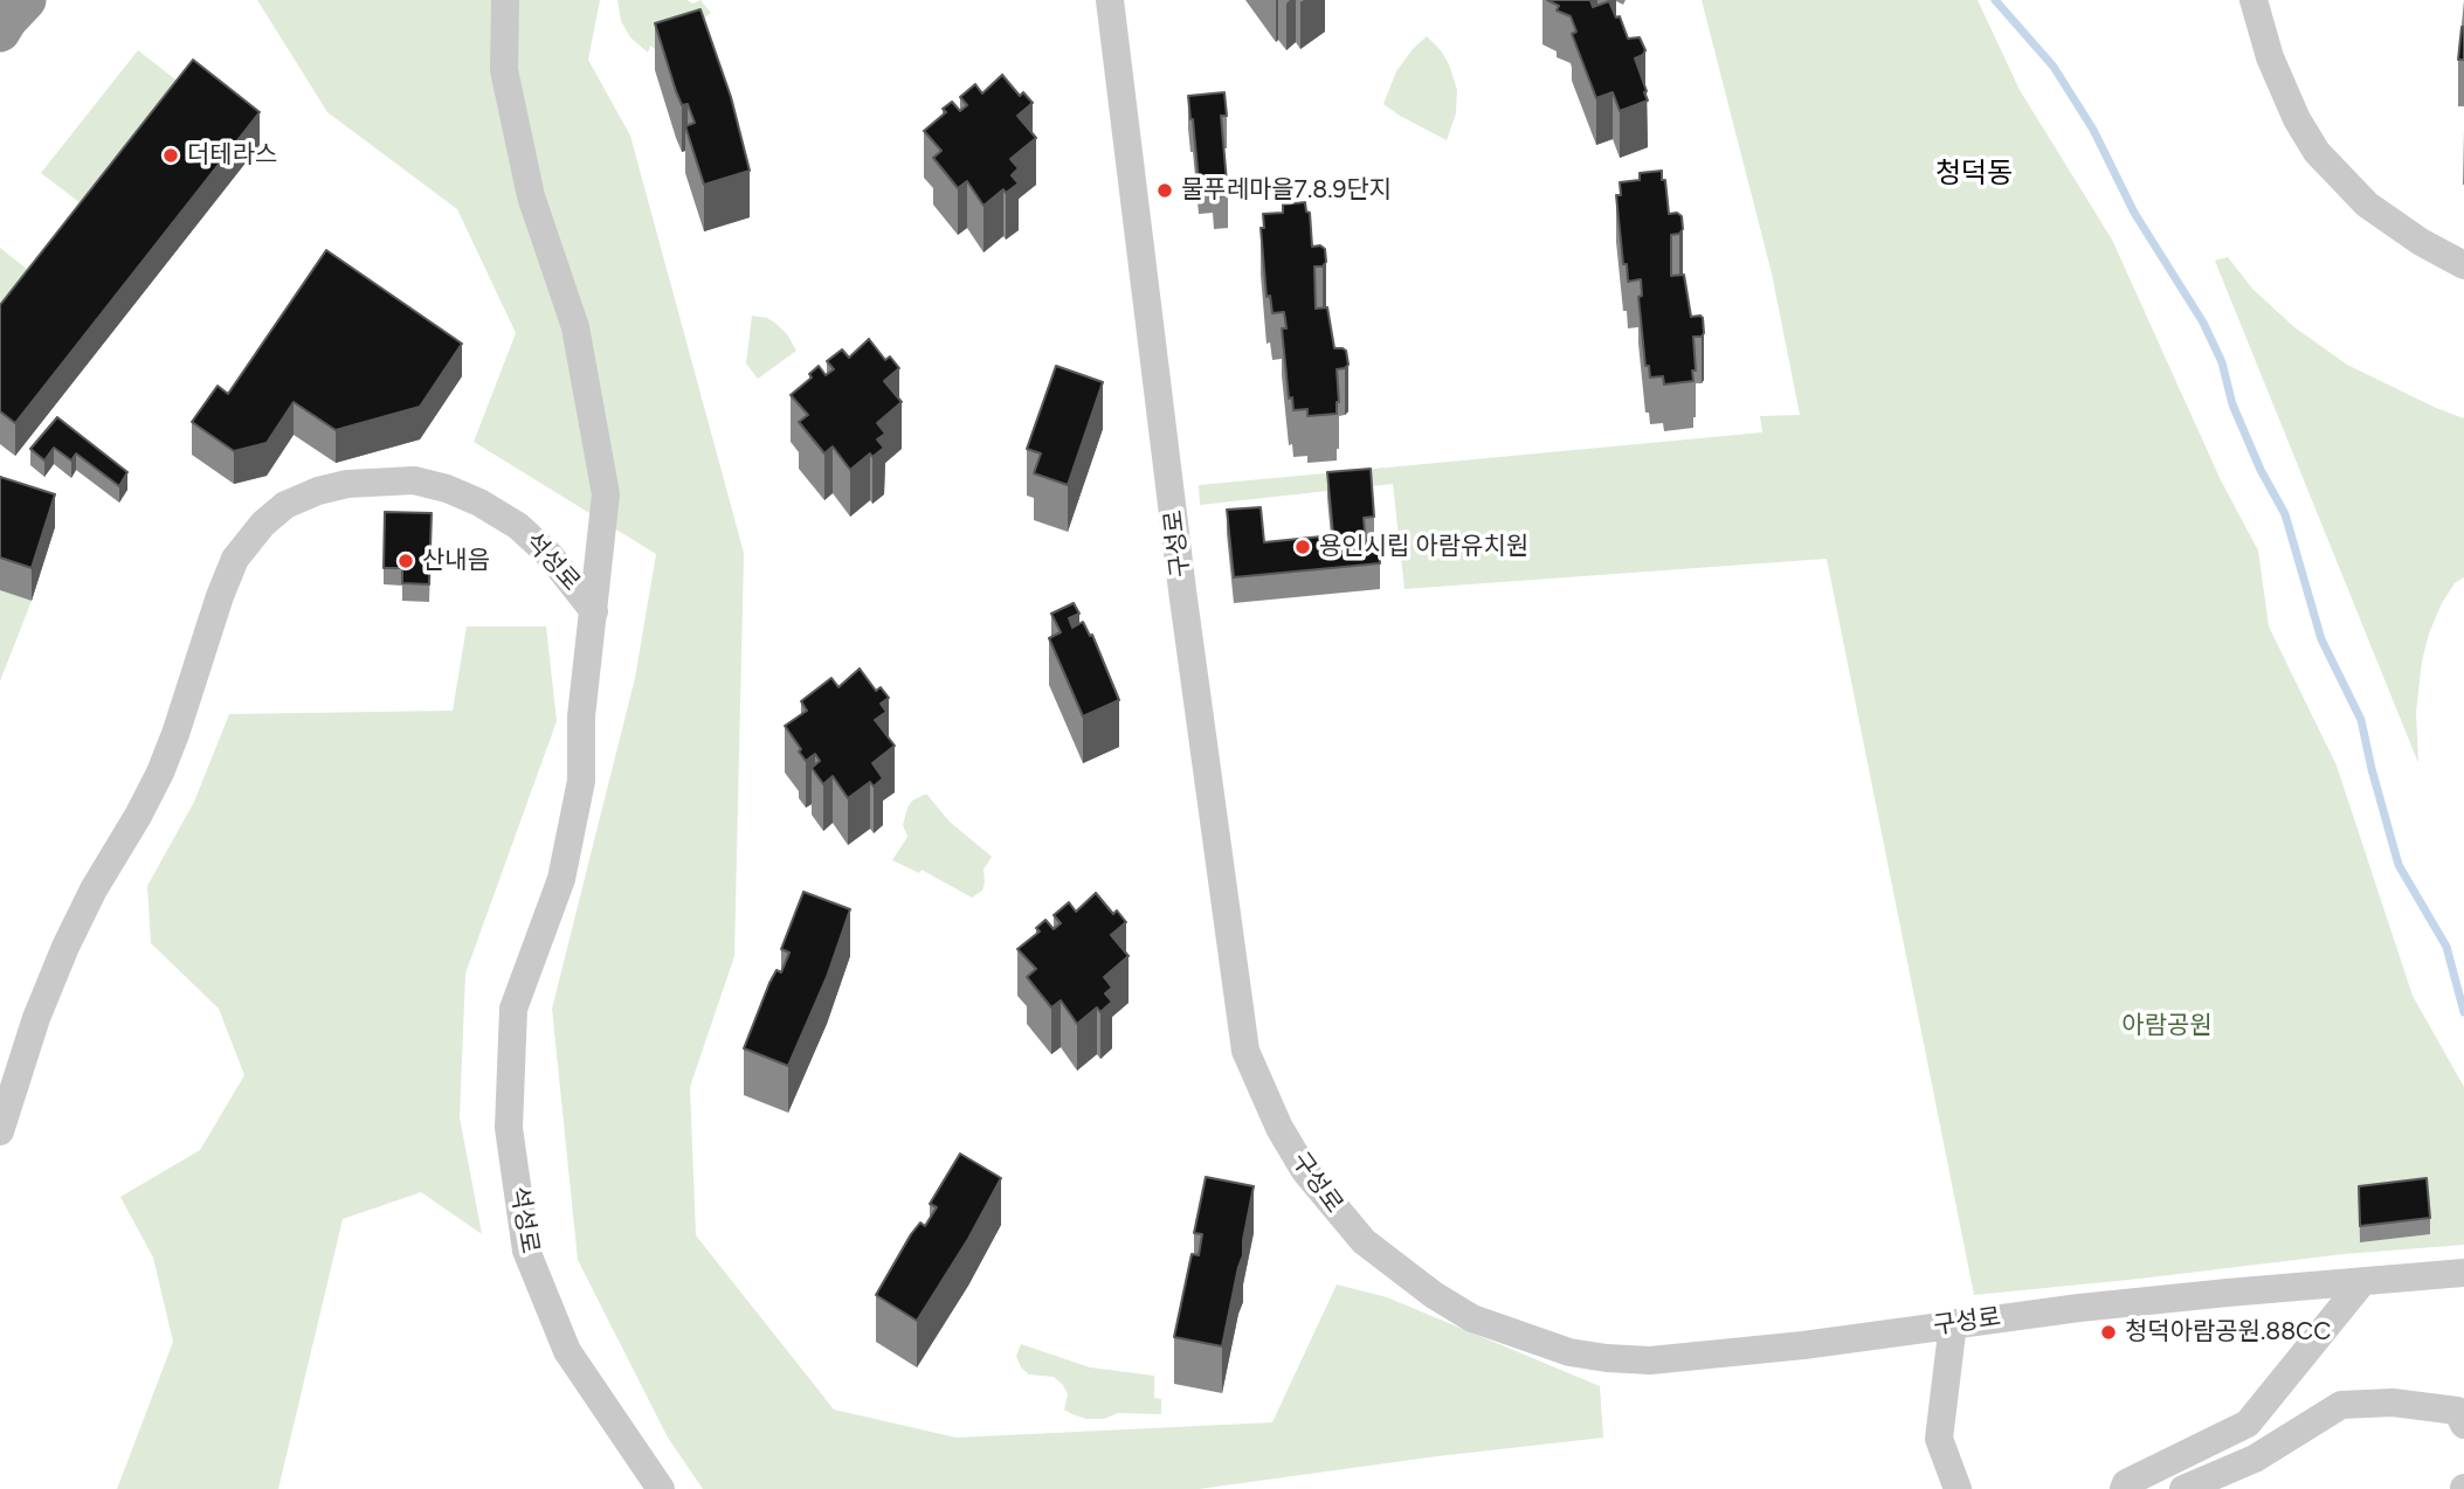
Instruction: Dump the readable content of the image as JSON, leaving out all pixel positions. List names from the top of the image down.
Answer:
{
  "streets": {
    "street": ["구성로", "석성로"]
  },
  "districts": ["청덕동"],
  "parks": ["아람공원"],
  "places": [
    "더테라스",
    "물푸레마을7.8.9단지",
    "용인시립 아람유치원",
    "산내음",
    "청덕아람공원.88CC"
  ]
}
